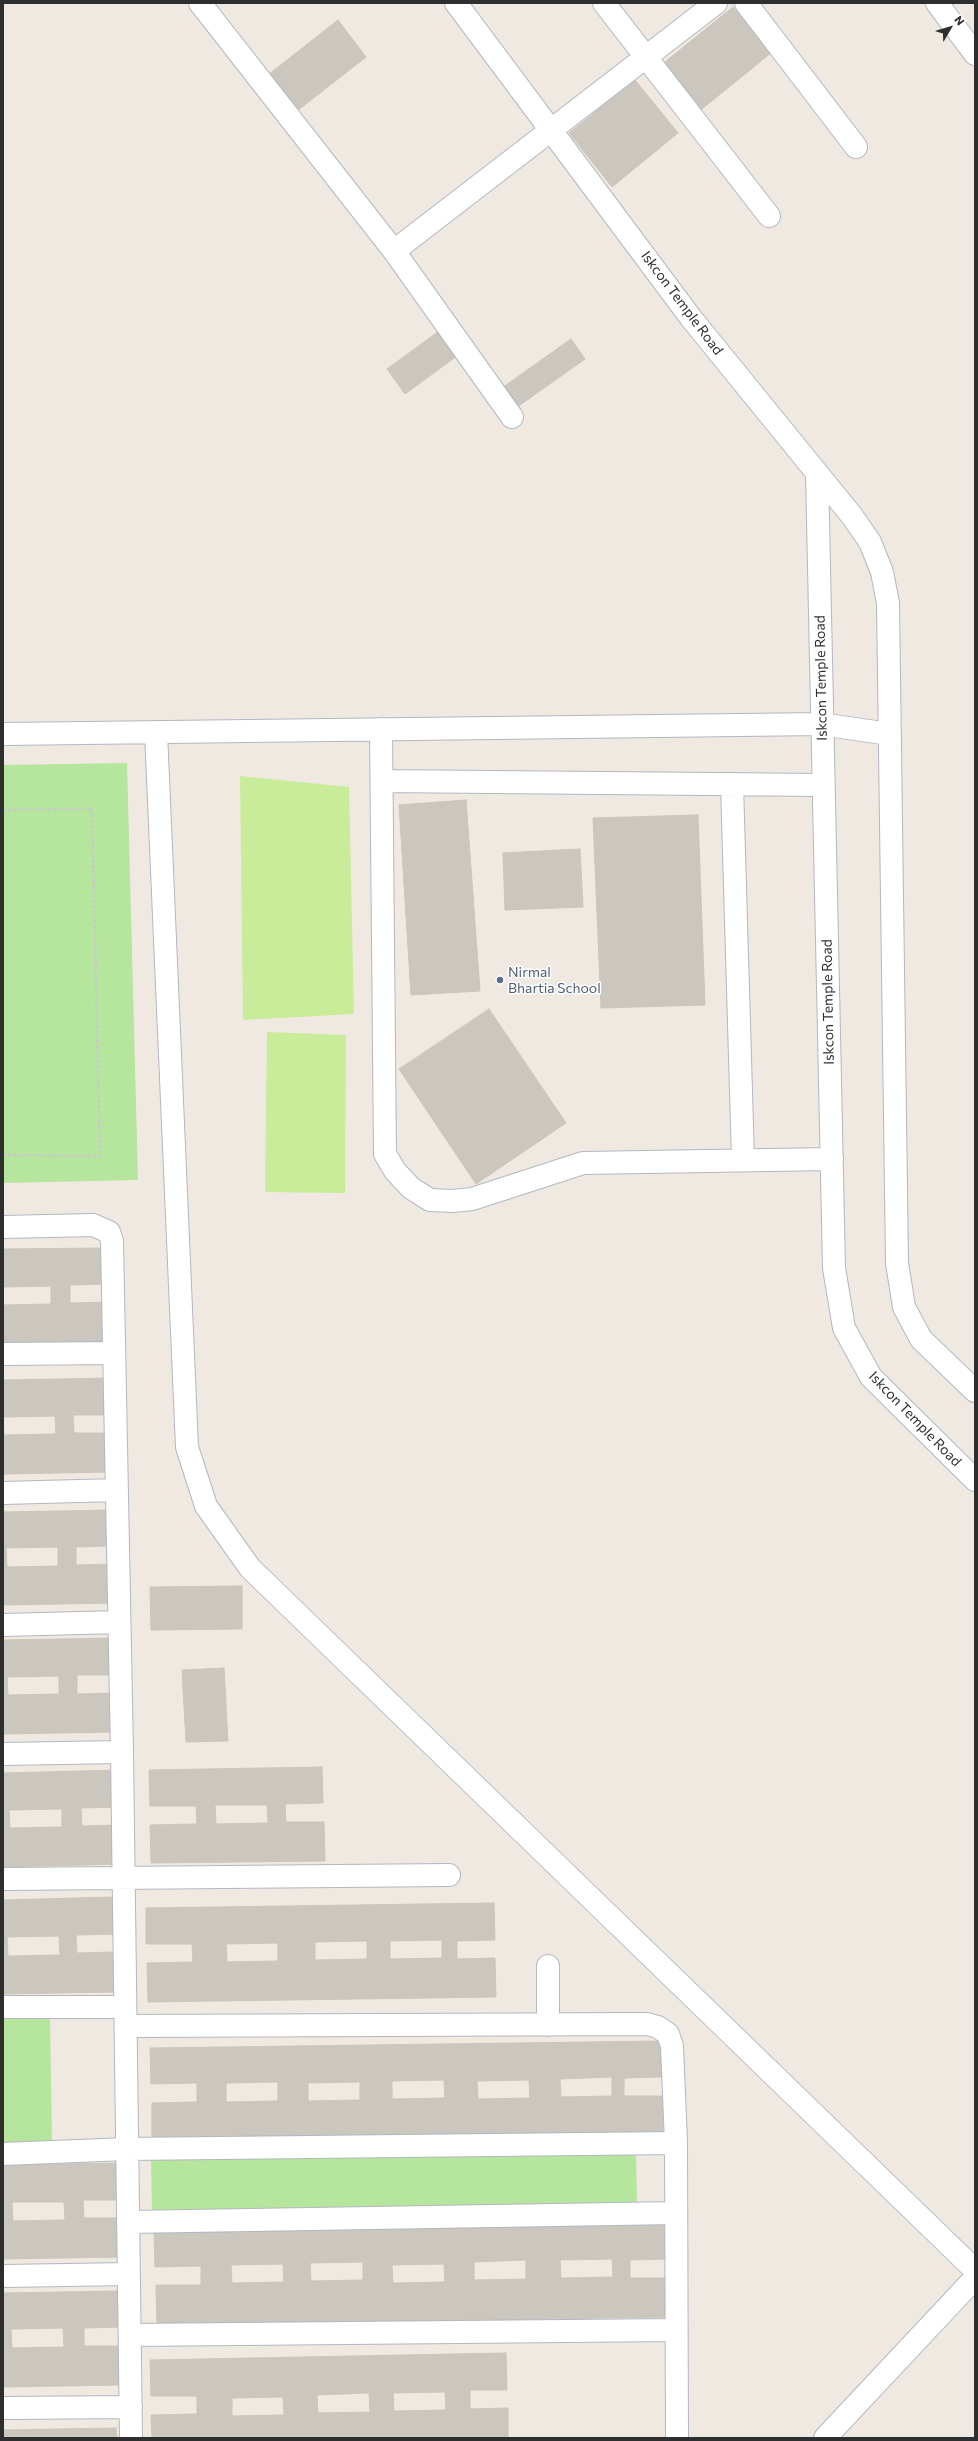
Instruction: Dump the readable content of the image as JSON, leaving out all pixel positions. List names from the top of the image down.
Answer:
{
  "streets": {
    "street": ["Iskcon Temple Road"]
  },
  "places": ["Nirmal Bhartia School"],
  "north": "top right"
}
